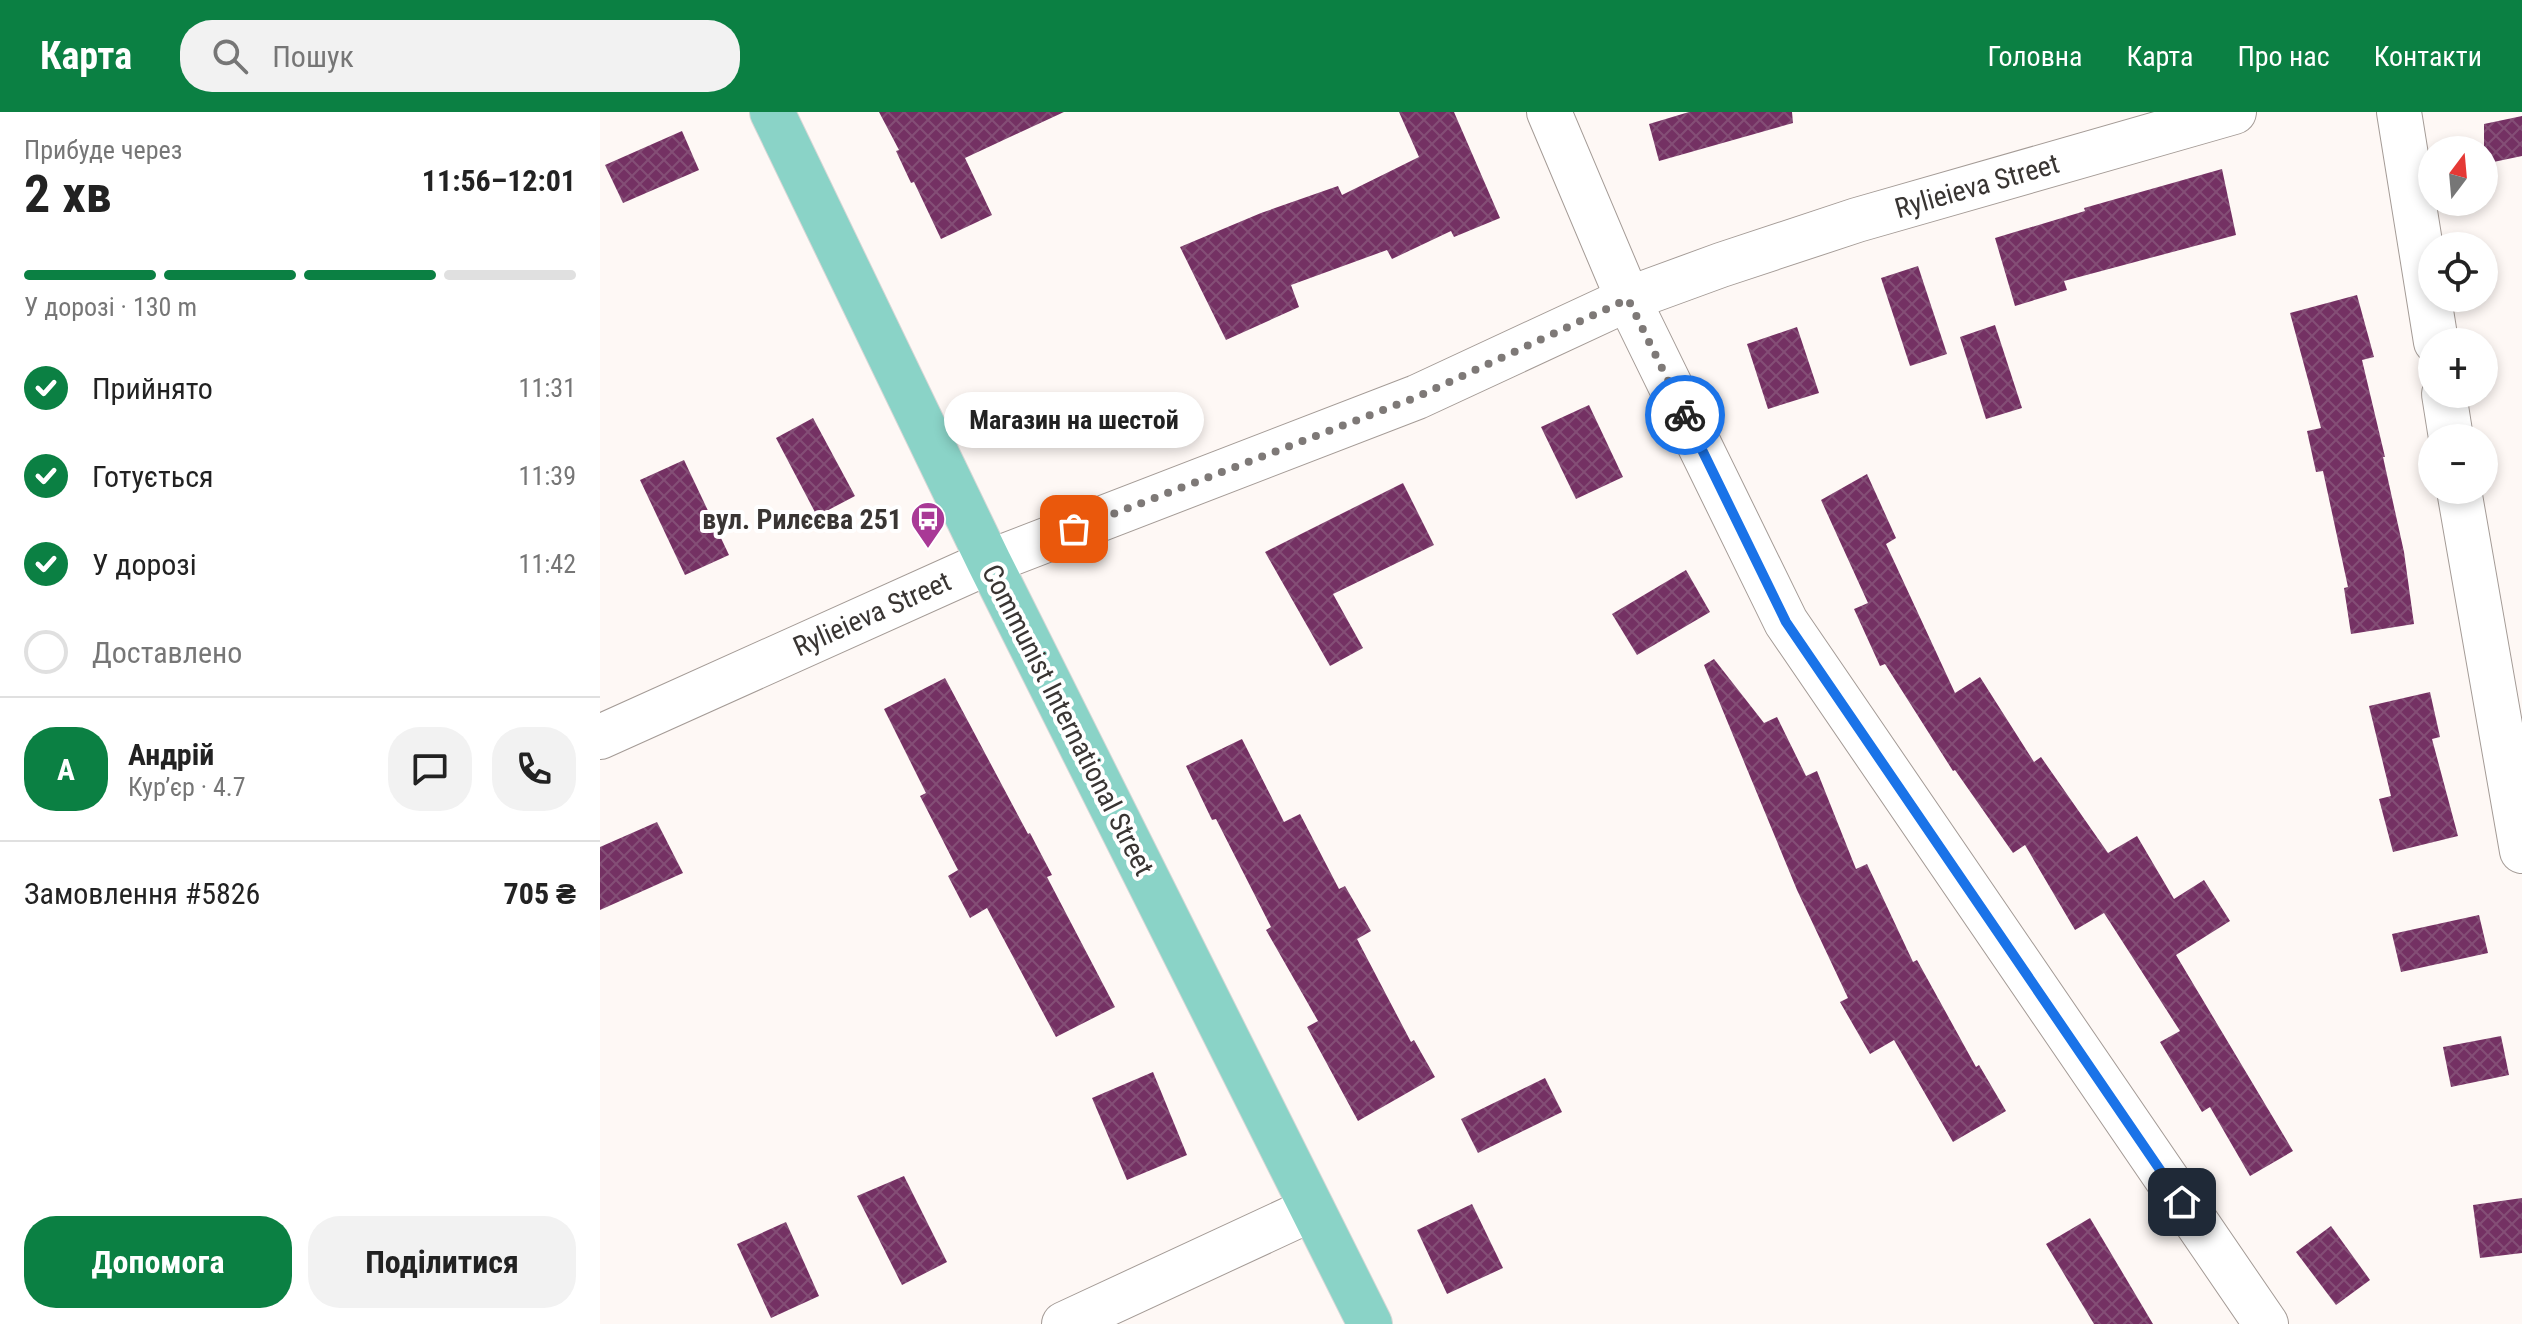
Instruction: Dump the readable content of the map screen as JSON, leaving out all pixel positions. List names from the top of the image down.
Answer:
{
  "streets": {
    "main road": ["Communist International Street"],
    "street": ["Rylieieva Street"]
  },
  "crossings": [
    ["Rylieieva Street", "Communist International Street"]
  ],
  "places": {
    "other": ["Магазин на шестой"],
    "bus stop": ["вул. Рилєєва 251"]
  },
  "north": "top",
  "page": {
    "header": "Карта",
    "search": "Пошук",
    "nav": [
      "Головна",
      "Карта",
      "Про нас",
      "Контакти"
    ],
    "heading": ["2 хв", "Прибуде через", "11:56–12:01"],
    "panel": [
      "Андрій",
      "Кур’єр · 4.7",
      "Замовлення #5826",
      "705 ₴"
    ],
    "map_buttons": ["+", "−"],
    "bar": "У дорозі · 130 m",
    "list": [
      ["Прийнято", "11:31"],
      ["Готується", "11:39"],
      ["У дорозі", "11:42"],
      "Доставлено"
    ],
    "bubble": "Магазин на шестой",
    "round": "А",
    "buttons": ["Допомога", "Поділитися"]
  }
}
